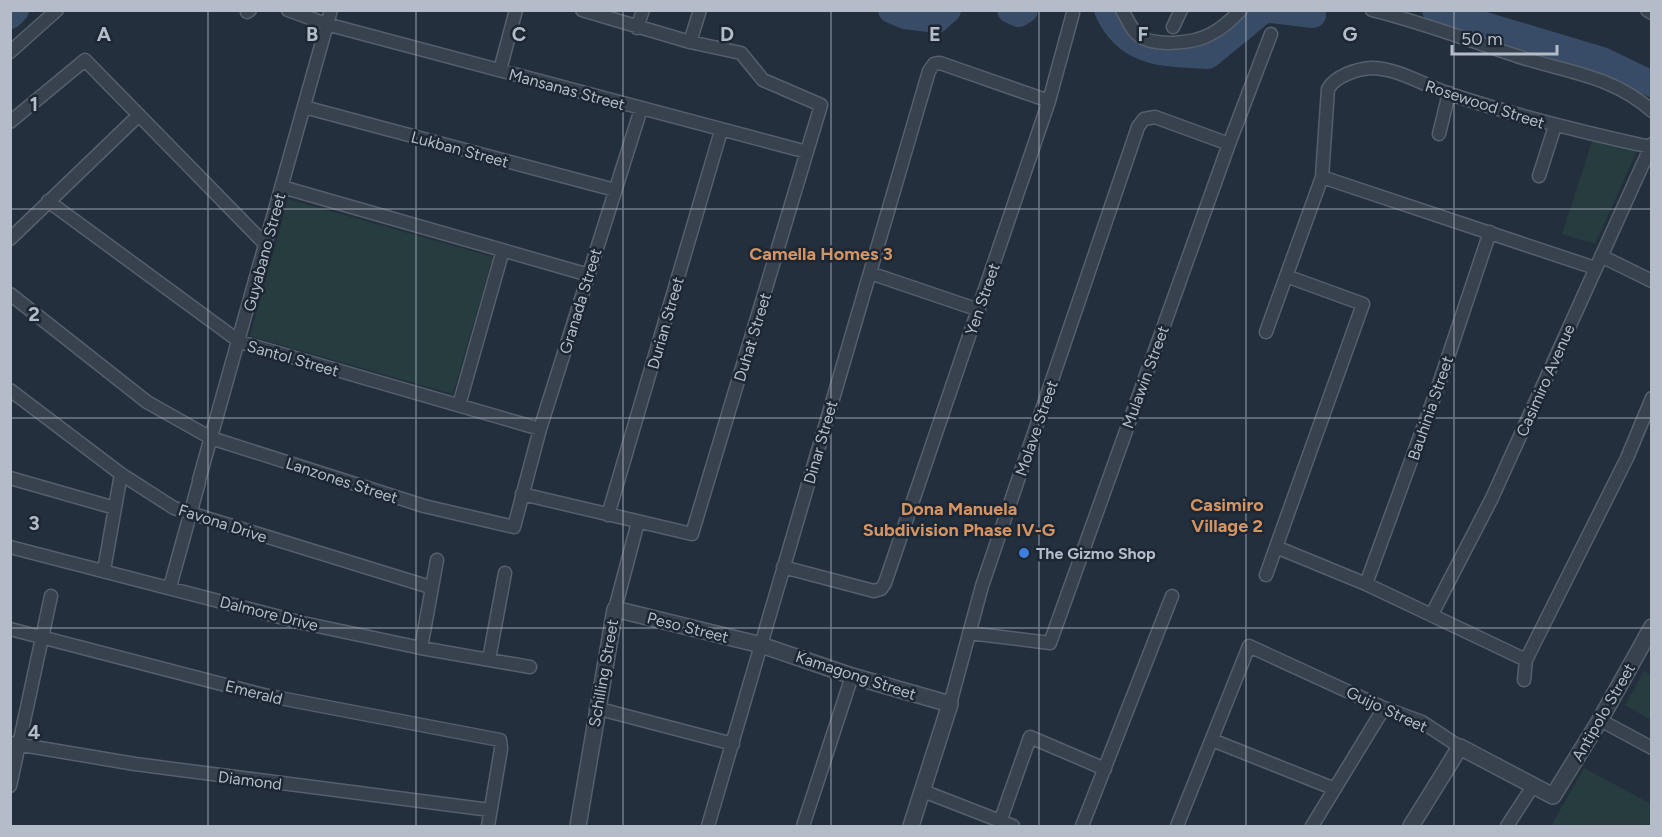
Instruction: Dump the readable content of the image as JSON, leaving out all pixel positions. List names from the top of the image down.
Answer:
{
  "streets": {
    "street": [
      "Mansanas Street",
      "Rosewood Street",
      "Lukban Street",
      "Guyabano Street",
      "Yen Street",
      "Granada Street",
      "Durian Street",
      "Duhat Street",
      "Santol Street",
      "Mulawin Street",
      "Casimiro Avenue",
      "Bauhinia Street",
      "Molave Street",
      "Dinar Street",
      "Lanzones Street",
      "Favona Drive",
      "Dalmore Drive",
      "Peso Street",
      "Schilling Street",
      "Kamagong Street",
      "Emerald",
      "Guijo Street",
      "Antipolo Street",
      "Diamond"
    ]
  },
  "crossings": [
    ["Mansanas Street", "Guyabano Street"],
    ["Mansanas Street", "Granada Street"],
    ["Mansanas Street", "Durian Street"],
    ["Mansanas Street", "Duhat Street"],
    ["Rosewood Street", "Casimiro Avenue"],
    ["Lukban Street", "Guyabano Street"],
    ["Lukban Street", "Granada Street"],
    ["Guyabano Street", "Santol Street"],
    ["Guyabano Street", "Lanzones Street"],
    ["Guyabano Street", "Favona Drive"],
    ["Guyabano Street", "Dalmore Drive"],
    ["Yen Street", "Dinar Street"],
    ["Granada Street", "Santol Street"],
    ["Granada Street", "Lanzones Street"],
    ["Duhat Street", "Schilling Street"],
    ["Mulawin Street", "Molave Street"],
    ["Molave Street", "Kamagong Street"],
    ["Dinar Street", "Peso Street"],
    ["Dinar Street", "Kamagong Street"],
    ["Peso Street", "Schilling Street"],
    ["Peso Street", "Kamagong Street"],
    ["Emerald", "Diamond"],
    ["Guijo Street", "Antipolo Street"]
  ],
  "districts": ["Camella Homes 3", "Casimiro Village 2", "Dona Manuela Subdivision Phase IV-G"],
  "places": ["The Gizmo Shop"],
  "scale_bar": "50 m",
  "grid": {
    "columns": [
      "A",
      "B",
      "C",
      "D",
      "E",
      "F",
      "G"
    ],
    "rows": [
      "1",
      "2",
      "3",
      "4"
    ]
  }
}
